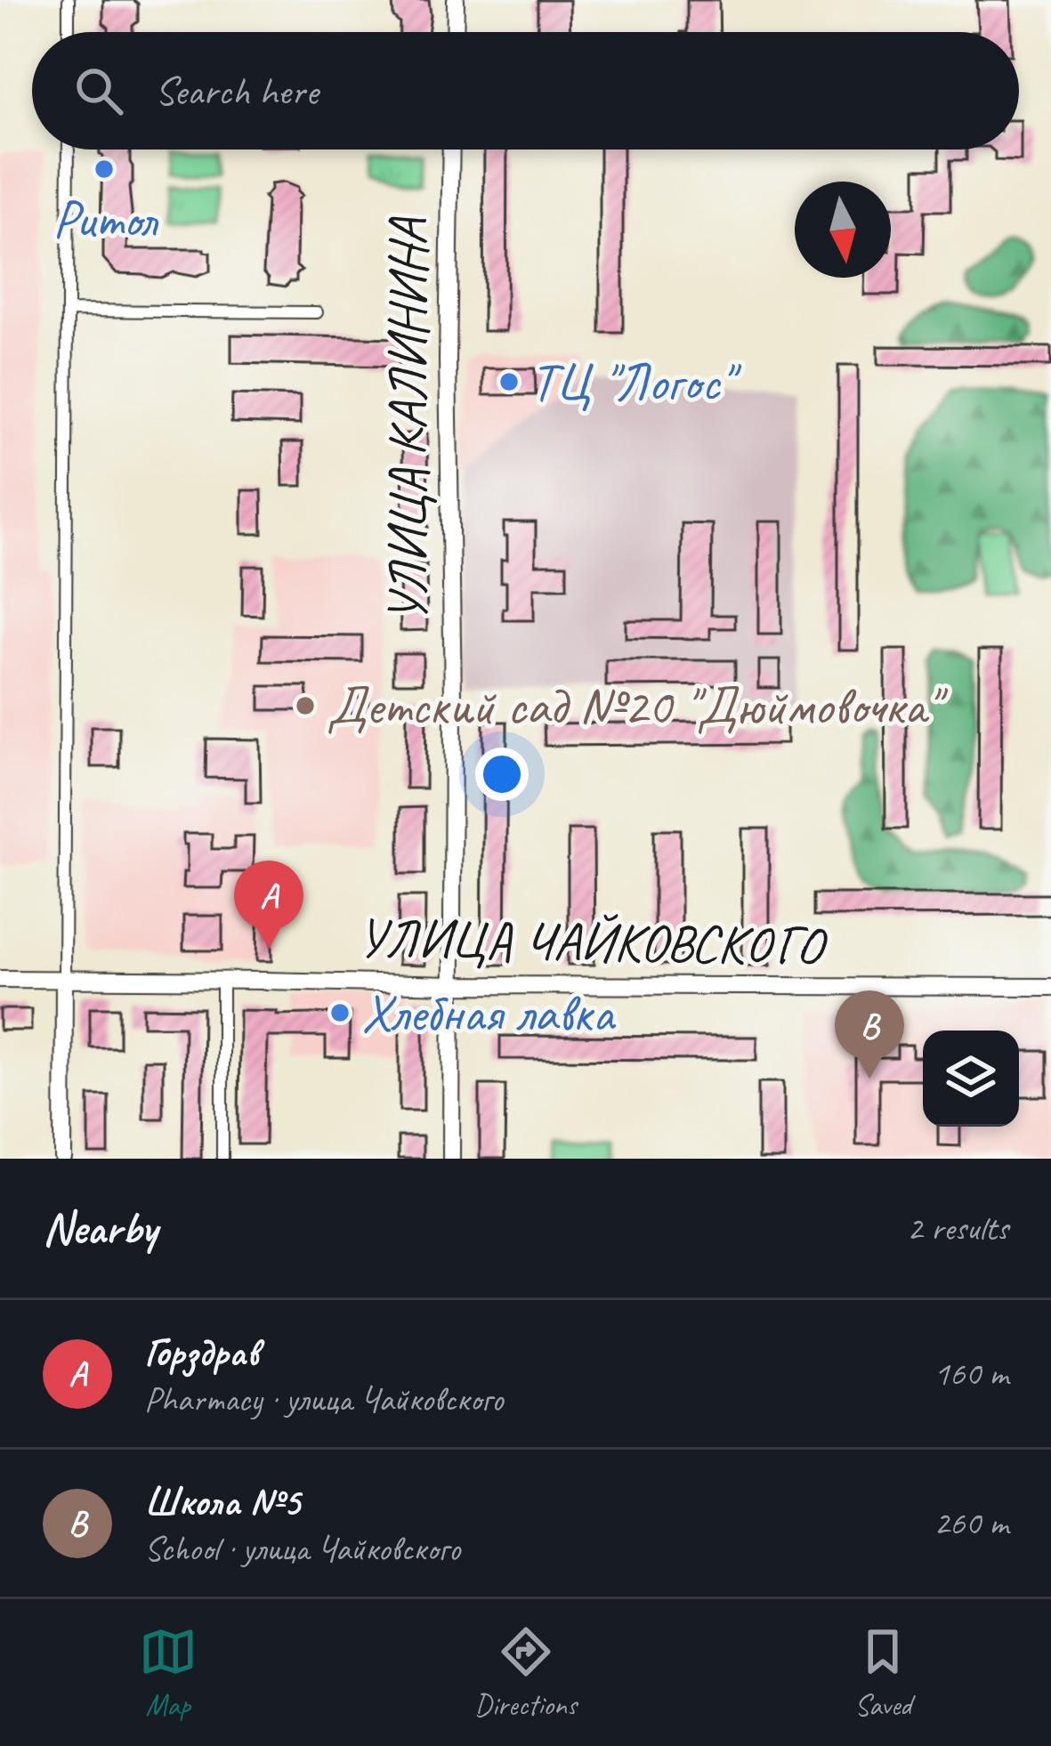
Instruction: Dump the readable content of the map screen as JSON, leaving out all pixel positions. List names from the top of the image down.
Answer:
{
  "streets": {
    "main road": ["УЛИЦА КАЛИНИНА", "УЛИЦА ЧАЙКОВСКОГО"]
  },
  "crossings": [
    ["УЛИЦА КАЛИНИНА", "УЛИЦА ЧАЙКОВСКОГО"]
  ],
  "places": [
    "Ритол",
    "ТЦ \"Логос\"",
    "Детский сад №20 \"Дюймовочка\"",
    "Хлебная лавка"
  ],
  "north": "bottom",
  "page": {
    "search": "Search here",
    "pins": ["A", "B"],
    "heading": ["Nearby", "2 results"],
    "list": [
      {
        "mark": "A",
        "name": "Горздрав",
        "note": "Pharmacy · улица Чайковского",
        "value": "160 m"
      },
      {
        "mark": "B",
        "name": "Школа №5",
        "note": "School · улица Чайковского",
        "value": "260 m"
      }
    ],
    "nav": ["Map", "Directions", "Saved"]
  }
}
